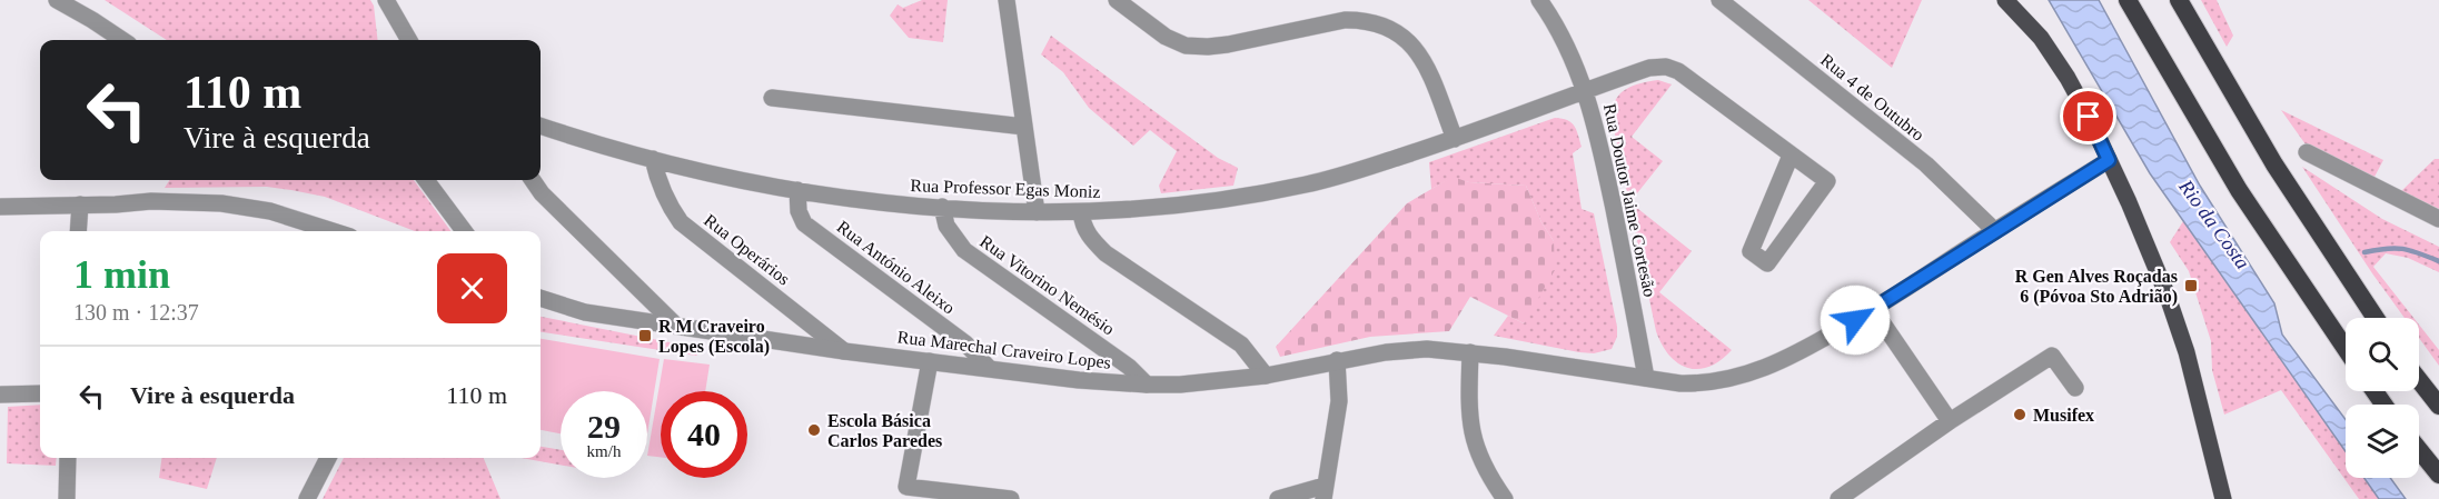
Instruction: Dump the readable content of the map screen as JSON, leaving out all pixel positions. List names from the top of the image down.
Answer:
{
  "streets": {
    "street": [
      "Rua 4 de Outubro",
      "Rua Professor Egas Moniz",
      "Rua Doutor Jaime Cortesão",
      "Rua Operários",
      "Rua António Aleixo",
      "Rua Vitorino Nemésio",
      "Rua Marechal Craveiro Lopes"
    ]
  },
  "crossings": [
    ["Rua 4 de Outubro", "Rua Marechal Craveiro Lopes"],
    ["Rua Professor Egas Moniz", "Rua Doutor Jaime Cortesão"],
    ["Rua Professor Egas Moniz", "Rua Operários"],
    ["Rua Professor Egas Moniz", "Rua António Aleixo"],
    ["Rua Professor Egas Moniz", "Rua Vitorino Nemésio"],
    ["Rua Doutor Jaime Cortesão", "Rua Marechal Craveiro Lopes"],
    ["Rua Operários", "Rua Marechal Craveiro Lopes"],
    ["Rua António Aleixo", "Rua Marechal Craveiro Lopes"],
    ["Rua Vitorino Nemésio", "Rua Marechal Craveiro Lopes"]
  ],
  "water": ["Rio da Costa"],
  "places": {
    "transit": ["R Gen Alves Roçadas 6 (Póvoa Sto Adrião)", "R M Craveiro Lopes (Escola)"],
    "other": ["Musifex", "Escola Básica Carlos Paredes"]
  },
  "page": {
    "turn": ["110 m", "Vire à esquerda"],
    "heading": ["1 min", "130 m · 12:37"],
    "list": [
      {
        "name": "Vire à esquerda",
        "value": "110 m"
      }
    ],
    "speed": "29 km/h",
    "limit": "40"
  }
}
